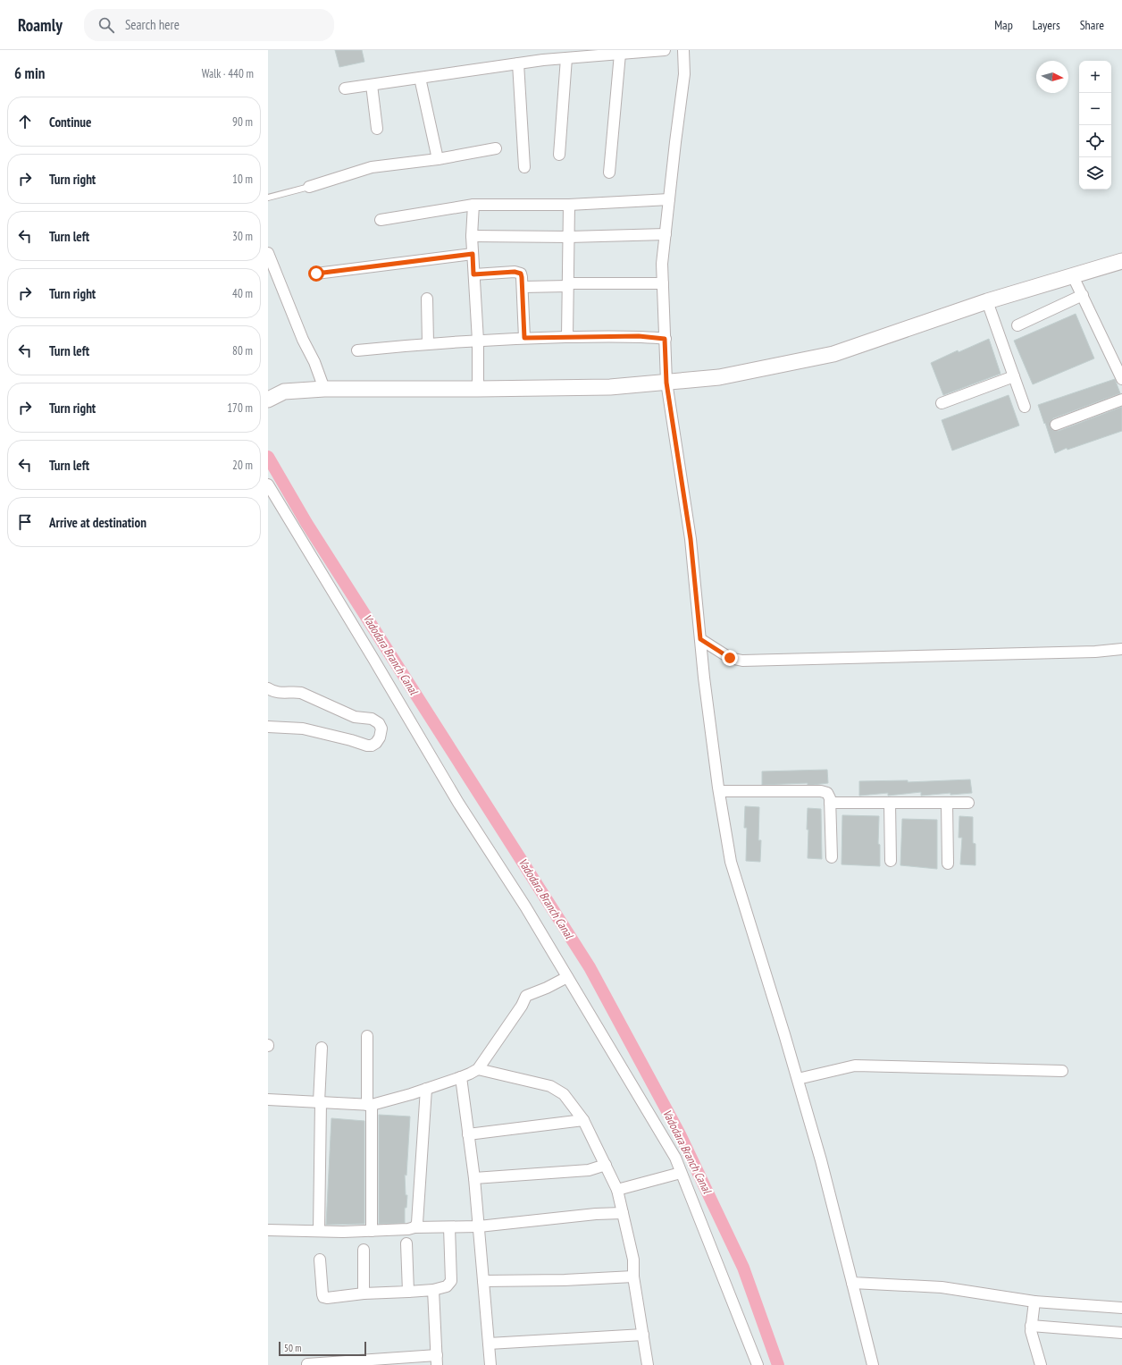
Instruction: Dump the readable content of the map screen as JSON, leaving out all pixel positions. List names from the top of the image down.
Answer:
{
  "water": ["Vadodara Branch Canal"],
  "scale_bar": "50 m",
  "north": "right",
  "page": {
    "header": "Roamly",
    "search": "Search here",
    "nav": ["Map", "Layers", "Share"],
    "heading": ["6 min", "Walk · 440 m"],
    "map_buttons": ["+", "−"],
    "list": [
      ["Continue", "90 m"],
      ["Turn right", "10 m"],
      ["Turn left", "30 m"],
      ["Turn right", "40 m"],
      ["Turn left", "80 m"],
      ["Turn right", "170 m"],
      ["Turn left", "20 m"],
      "Arrive at destination"
    ],
    "scale": "50 m"
  }
}
